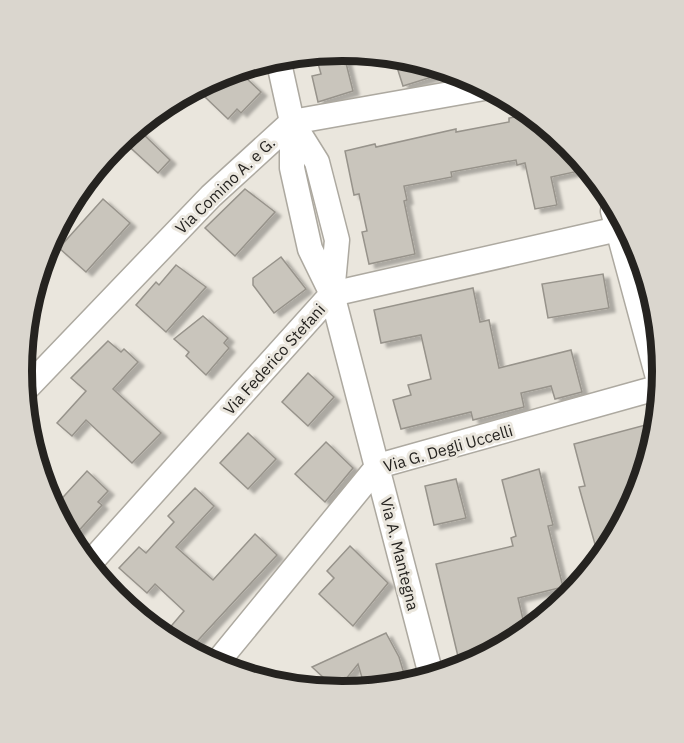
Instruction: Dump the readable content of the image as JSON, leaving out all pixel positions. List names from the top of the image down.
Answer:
{
  "streets": {
    "street": [
      "Via Comino A. e G.",
      "Via Federico Stefani",
      "Via G. Degli Uccelli",
      "Via A. Mantegna"
    ]
  },
  "crossings": [
    ["Via Comino A. e G.", "Via A. Mantegna"],
    ["Via Federico Stefani", "Via A. Mantegna"],
    ["Via G. Degli Uccelli", "Via A. Mantegna"]
  ]
}
